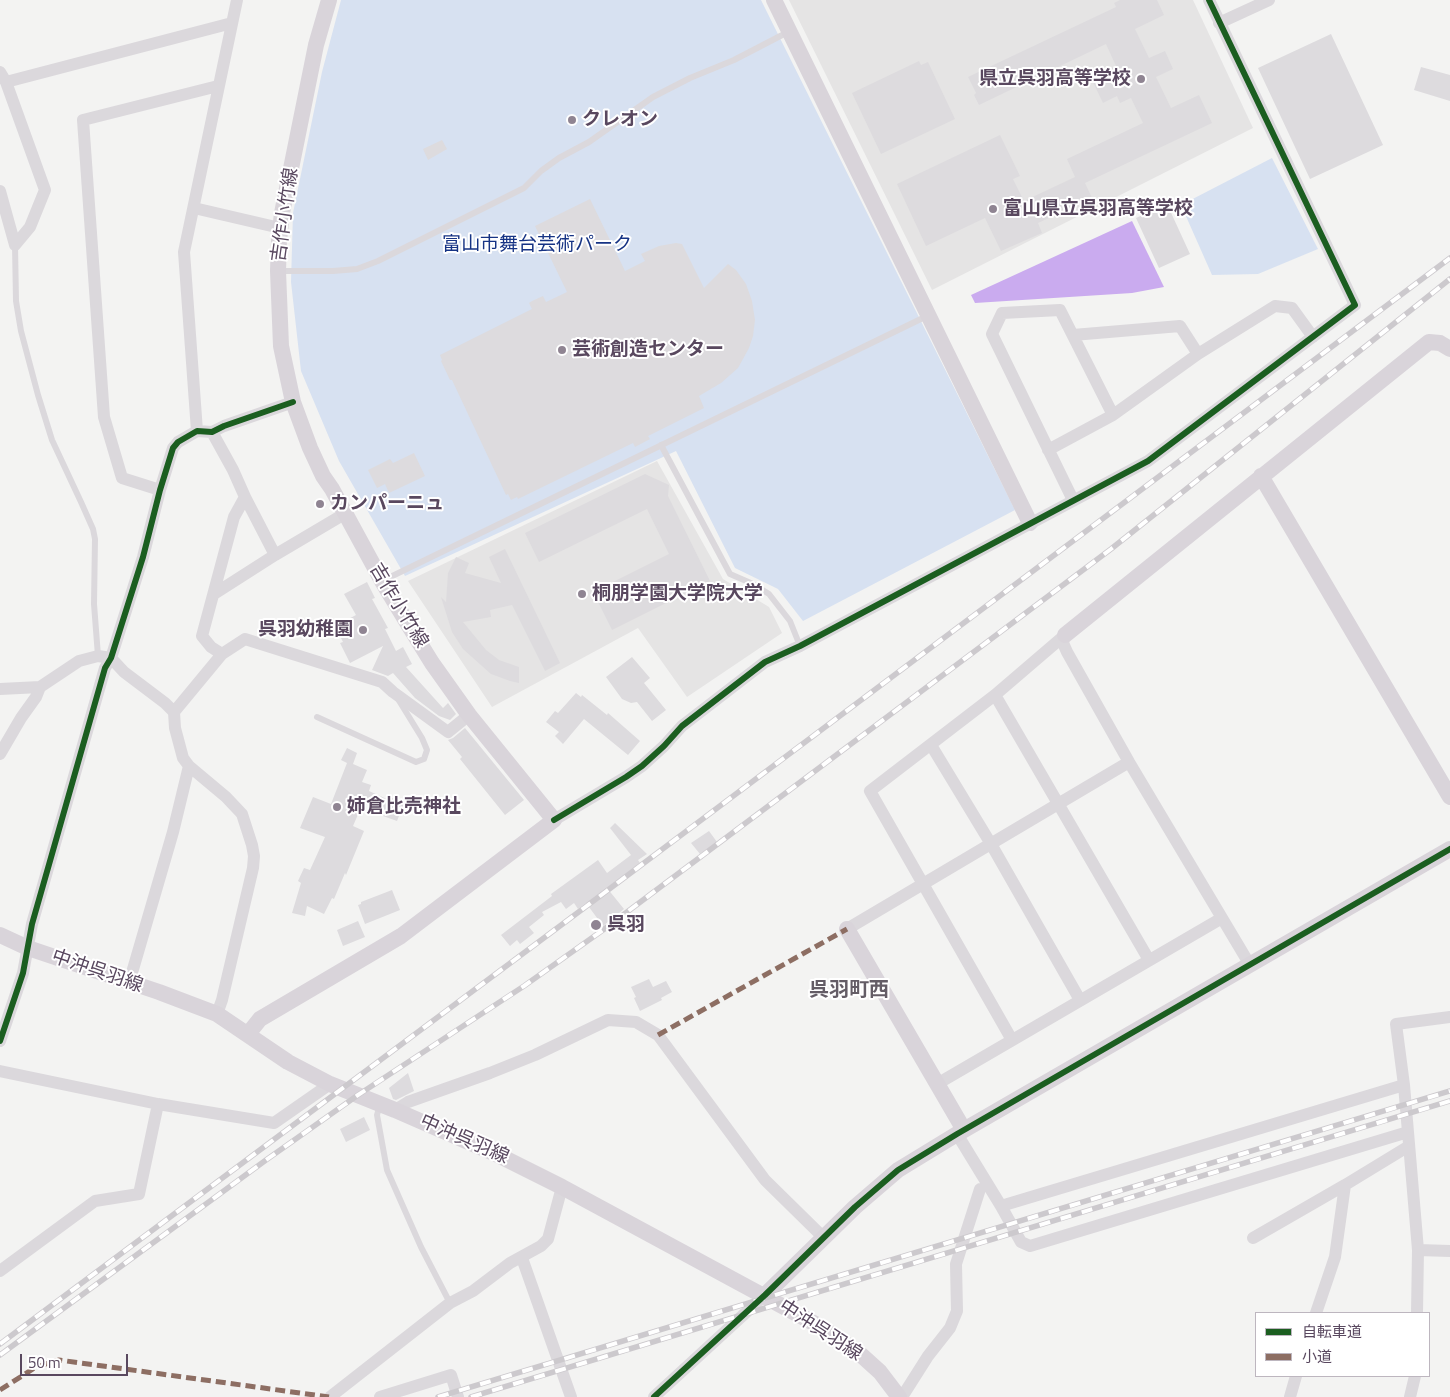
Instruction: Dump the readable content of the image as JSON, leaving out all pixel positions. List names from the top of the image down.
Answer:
{
  "streets": {
    "street": ["吉作小竹線", "中沖呉羽線"]
  },
  "districts": ["呉羽町西"],
  "parks": ["富山市舞台芸術パーク"],
  "places": [
    "県立呉羽高等学校",
    "クレオン",
    "富山県立呉羽高等学校",
    "芸術創造センター",
    "カンパーニュ",
    "桐朋学園大学院大学",
    "呉羽幼稚園",
    "姉倉比売神社",
    "呉羽"
  ],
  "legend": ["自転車道", "小道"],
  "scale_bar": "50 m"
}
